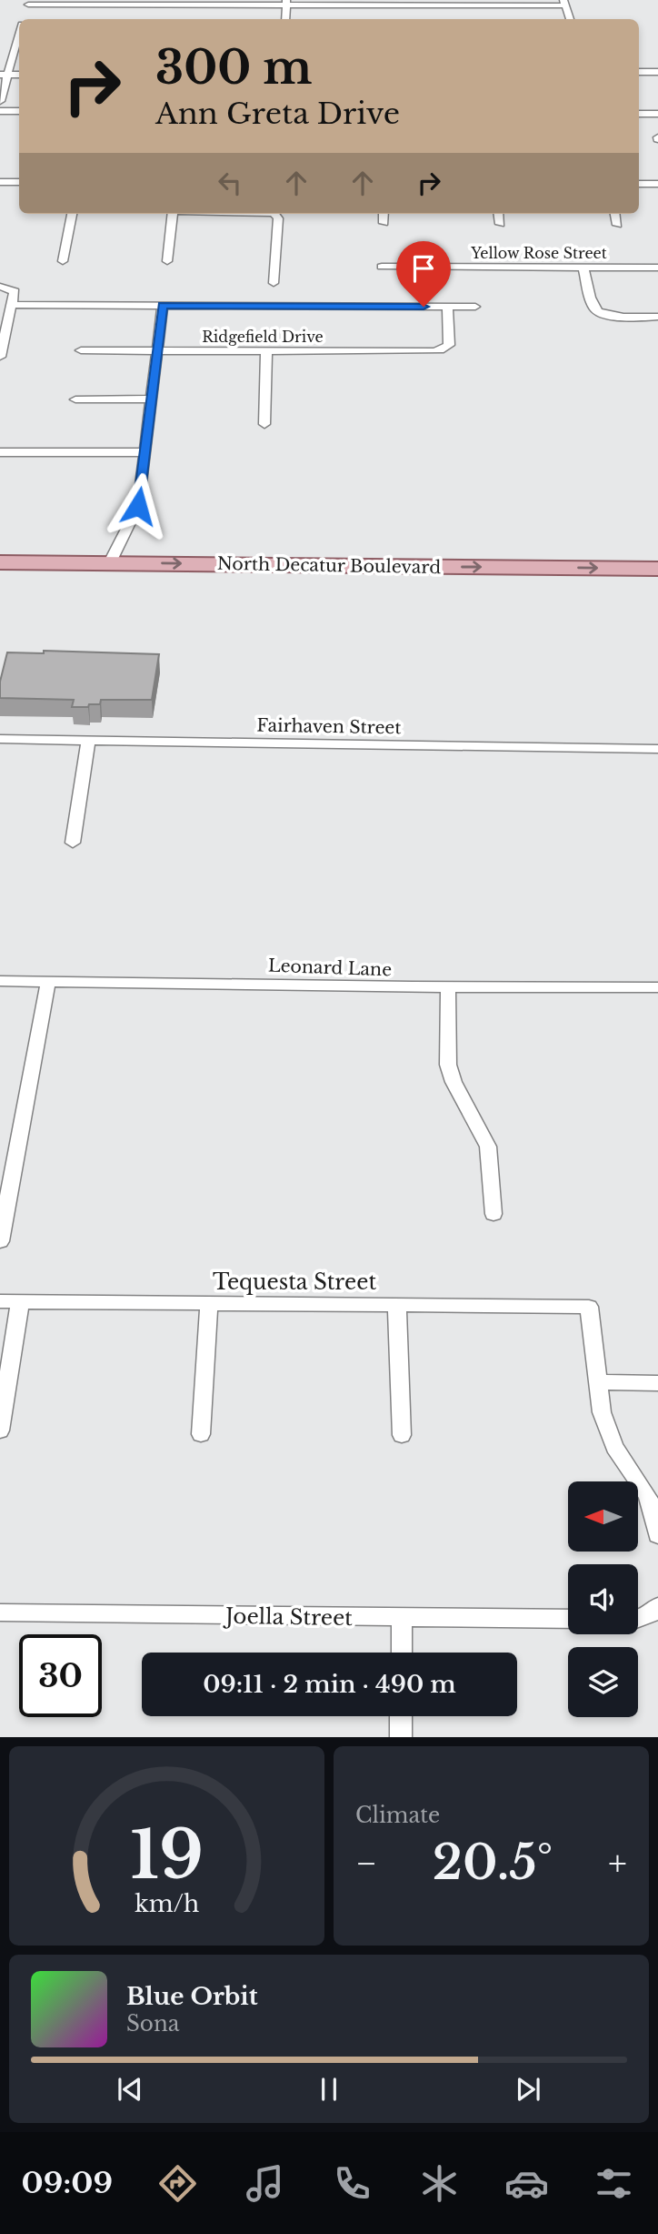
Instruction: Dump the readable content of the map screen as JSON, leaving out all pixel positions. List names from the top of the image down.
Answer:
{
  "streets": {
    "main road": ["North Decatur Boulevard"],
    "street": [
      "Yellow Rose Street",
      "Ridgefield Drive",
      "Fairhaven Street",
      "Leonard Lane",
      "Tequesta Street",
      "Joella Street"
    ]
  },
  "north": "left",
  "page": {
    "turn": ["300 m", "Ann Greta Drive"],
    "limit": "30",
    "trip": "09:11 · 2 min · 490 m",
    "tile": "Climate",
    "heat": ["−", "20.5°", "+"],
    "song": ["Blue Orbit", "Sona"],
    "tabs": "09:09",
    "gauge": ["19", "km/h"]
  }
}
